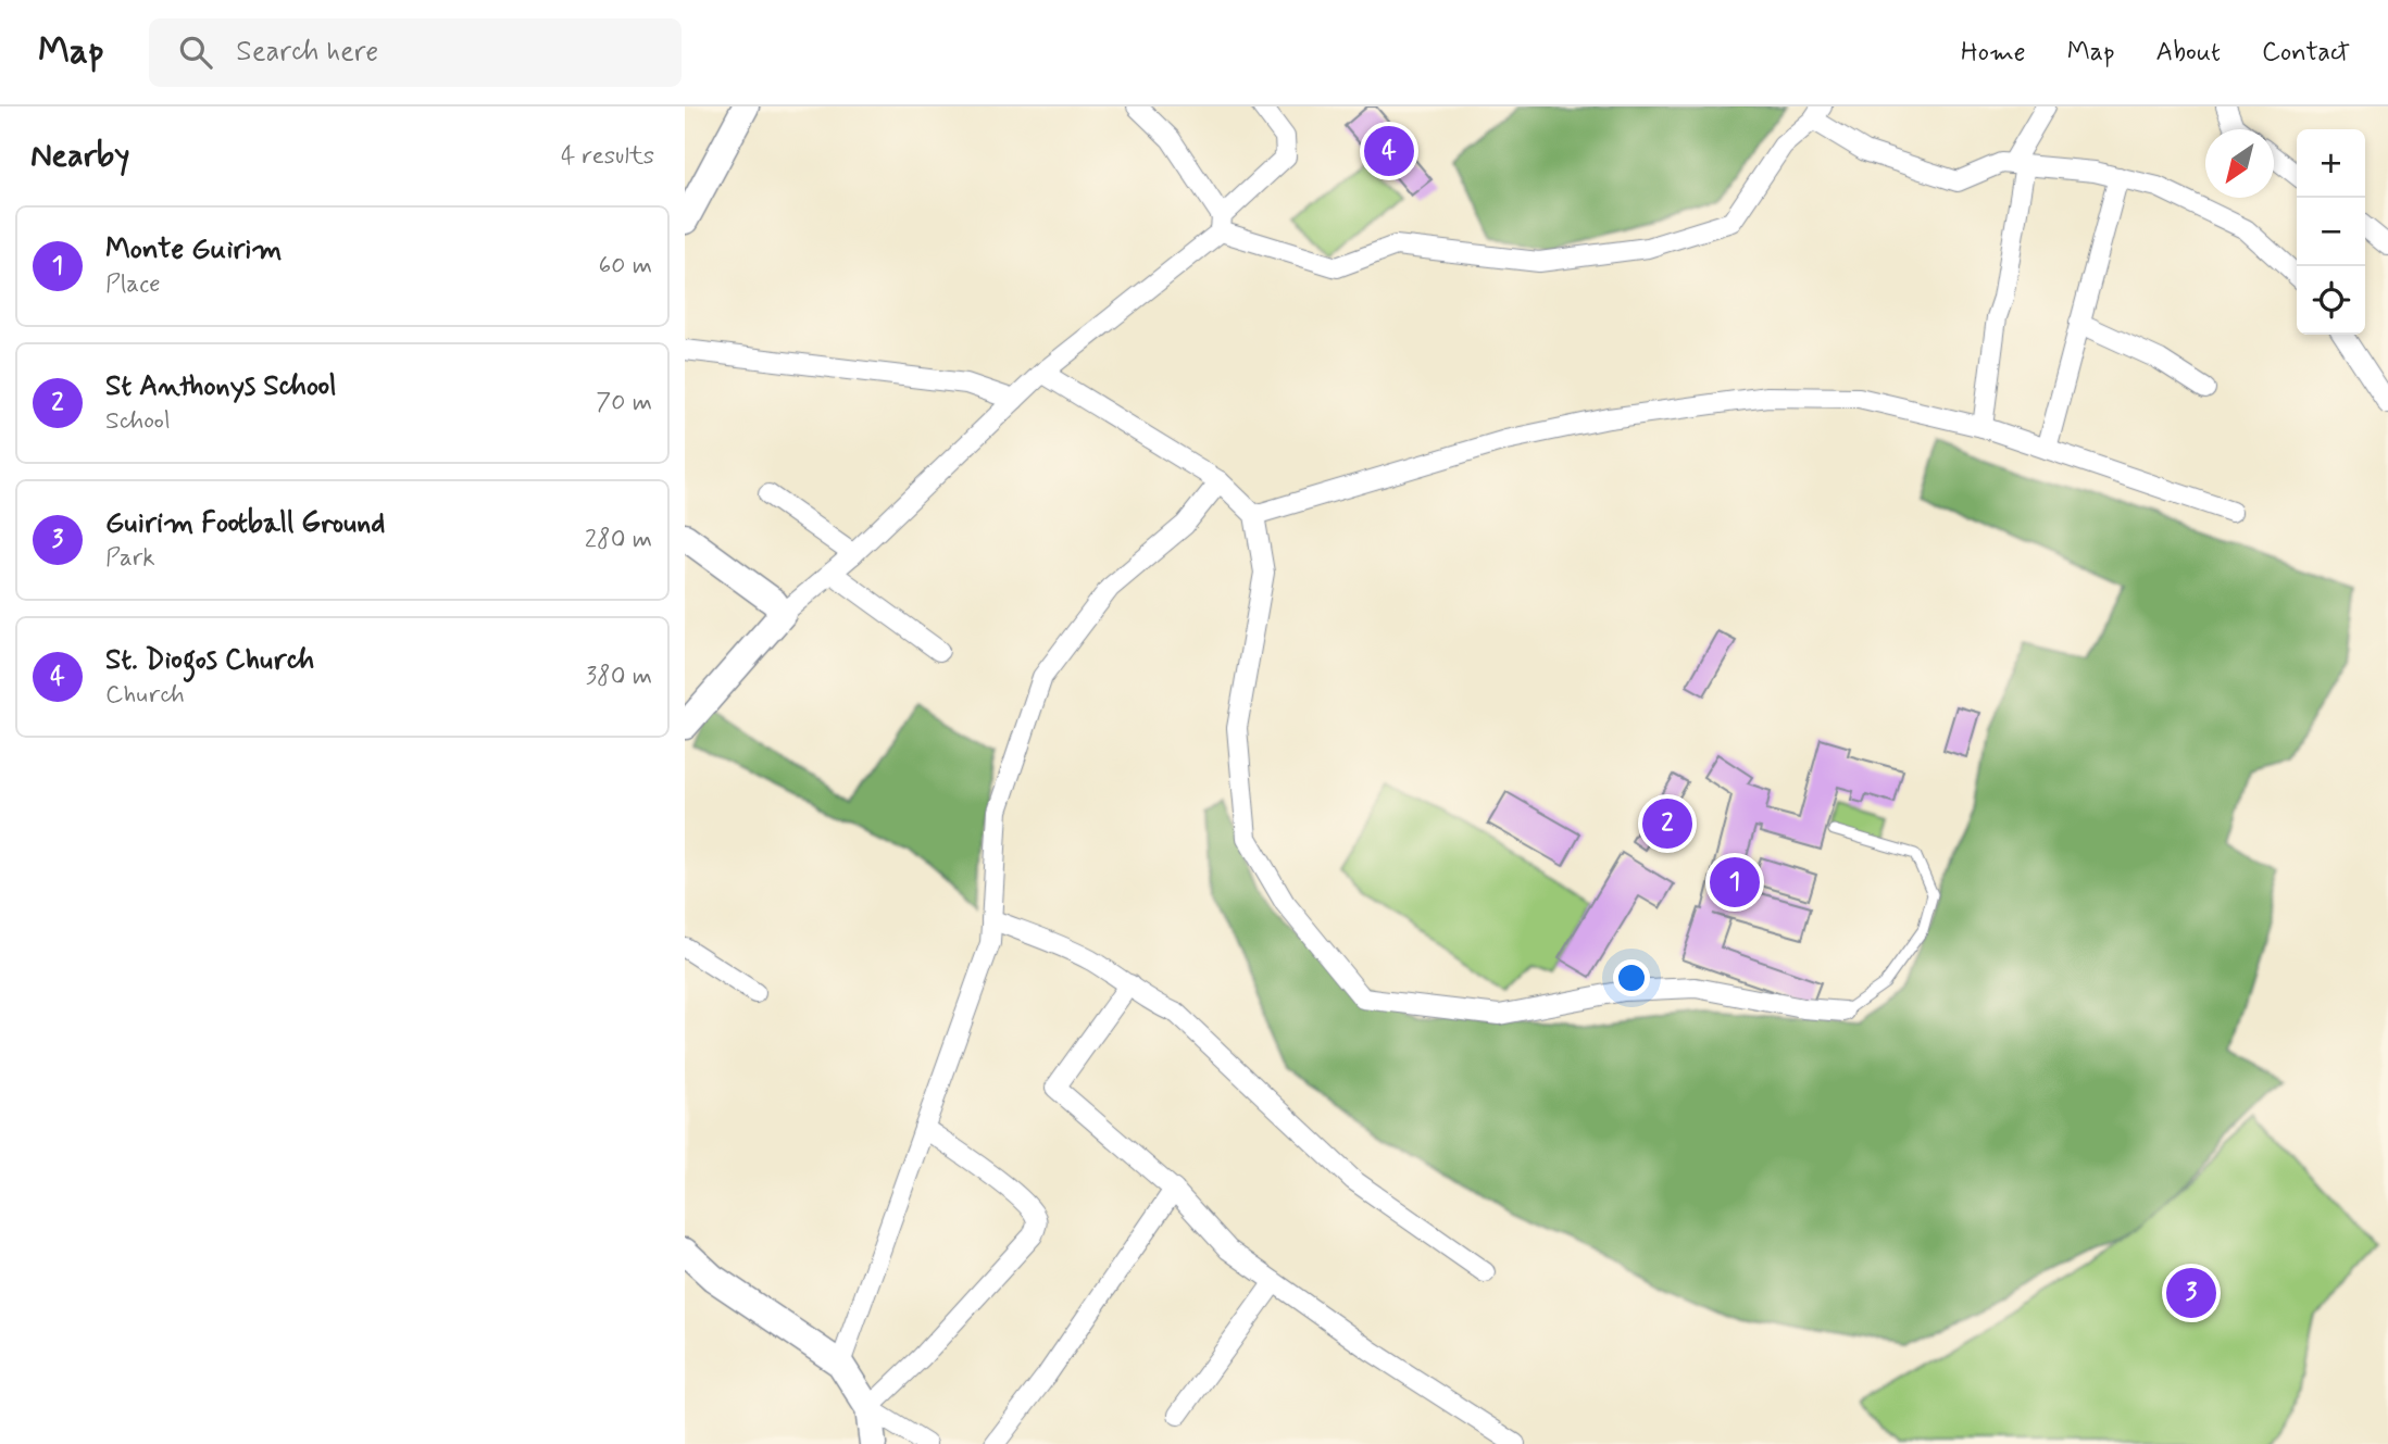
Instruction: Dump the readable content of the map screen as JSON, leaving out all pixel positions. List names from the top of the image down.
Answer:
{
  "north": "bottom left",
  "page": {
    "header": "Map",
    "search": "Search here",
    "nav": [
      "Home",
      "Map",
      "About",
      "Contact"
    ],
    "heading": ["Nearby", "4 results"],
    "pins": [
      "4",
      "2",
      "1",
      "3"
    ],
    "map_buttons": ["+", "−"],
    "list": [
      {
        "mark": "1",
        "name": "Monte Guirim",
        "note": "Place",
        "value": "60 m"
      },
      {
        "mark": "2",
        "name": "St Anthonys School",
        "note": "School",
        "value": "70 m"
      },
      {
        "mark": "3",
        "name": "Guirim Football Ground",
        "note": "Park",
        "value": "280 m"
      },
      {
        "mark": "4",
        "name": "St. Diogos Church",
        "note": "Church",
        "value": "380 m"
      }
    ]
  }
}
